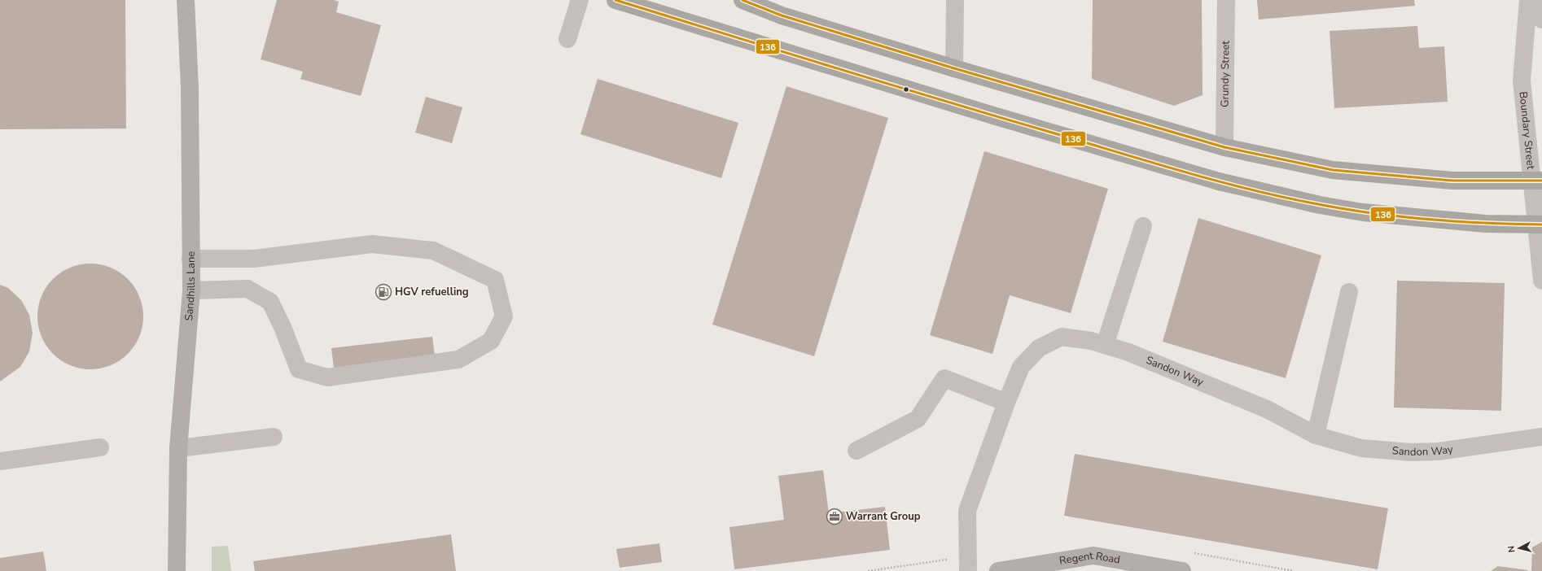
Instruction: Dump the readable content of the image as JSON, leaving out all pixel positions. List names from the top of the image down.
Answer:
{
  "streets": {
    "main road": ["Sandhills Lane", "Regent Road"],
    "street": ["Grundy Street", "Boundary Street", "Sandon Way"]
  },
  "places": {
    "fuel station": ["HGV refuelling"],
    "office": ["Warrant Group"]
  },
  "lines": ["transit line 136"],
  "north": "left"
}
